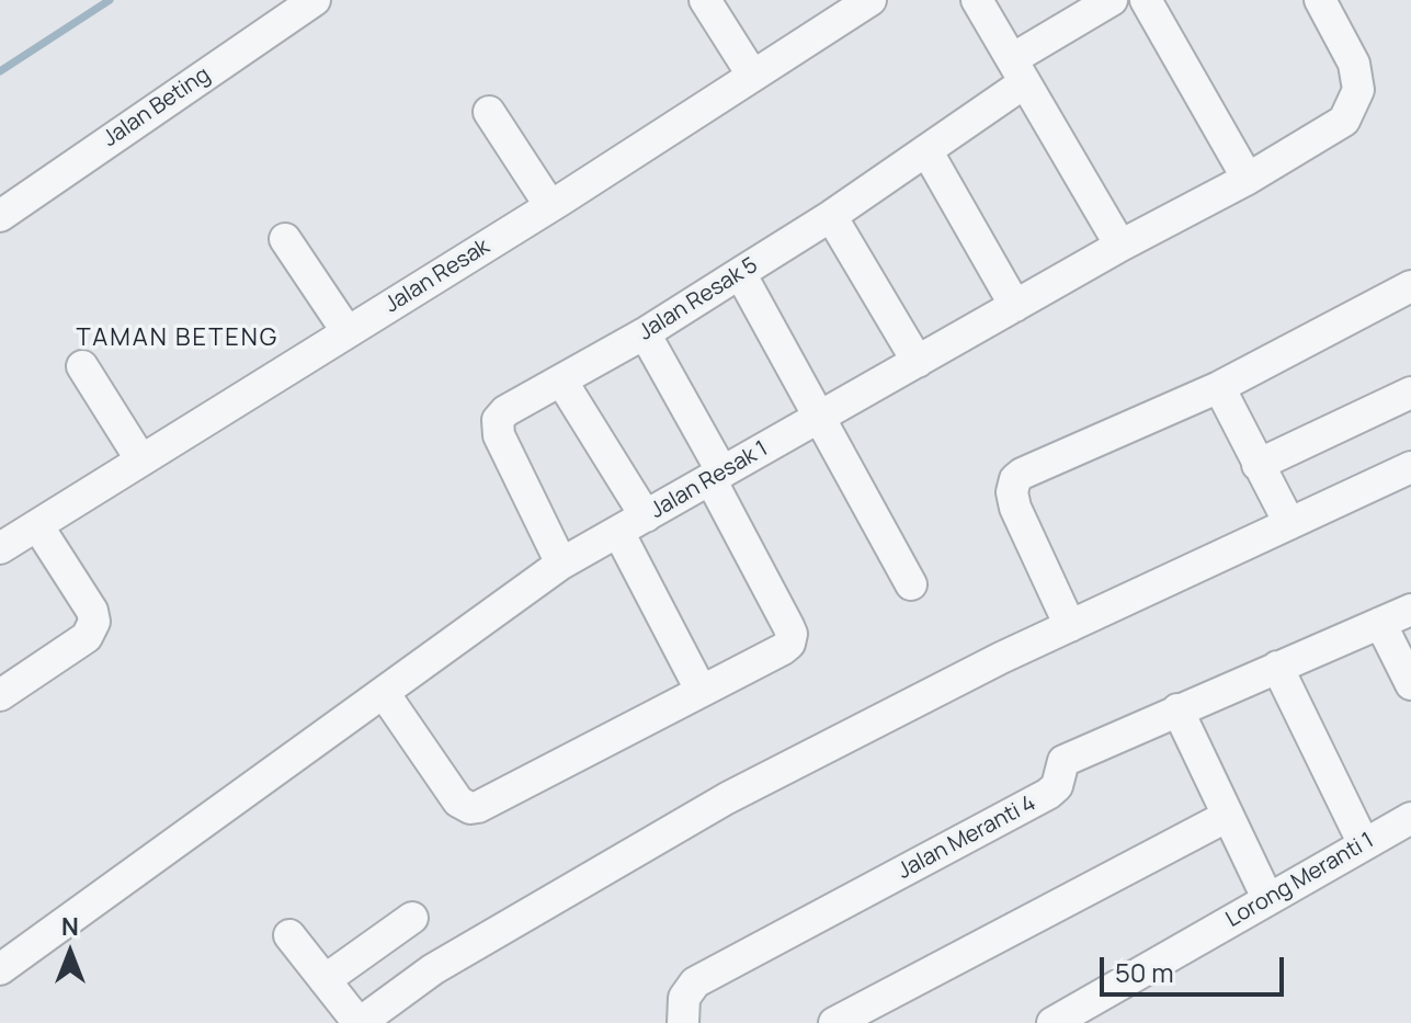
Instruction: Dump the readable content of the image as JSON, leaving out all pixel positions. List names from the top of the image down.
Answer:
{
  "streets": {
    "street": [
      "Jalan Beting",
      "Jalan Resak",
      "Jalan Resak 5",
      "Jalan Resak 1",
      "Jalan Meranti 4",
      "Lorong Meranti 1"
    ]
  },
  "crossings": [
    ["Jalan Resak 5", "Jalan Resak 1"]
  ],
  "districts": ["TAMAN BETENG"],
  "scale_bar": "50 m",
  "north": "top"
}
